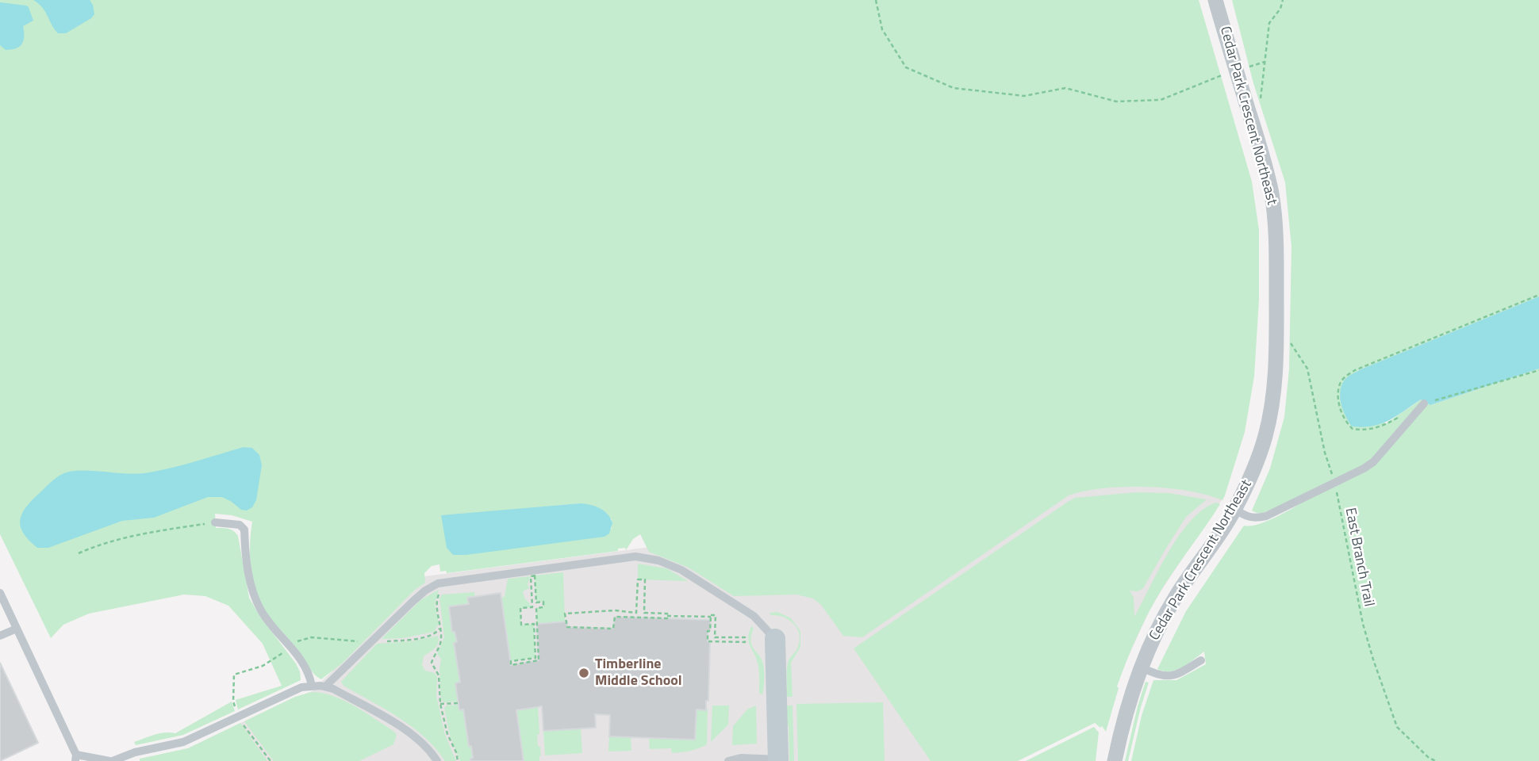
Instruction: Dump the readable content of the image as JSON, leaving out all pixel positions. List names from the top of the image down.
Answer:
{
  "streets": {
    "street": ["Cedar Park Crescent Northeast"],
    "path": ["East Branch Trail"]
  },
  "places": ["Timberline Middle School"]
}
